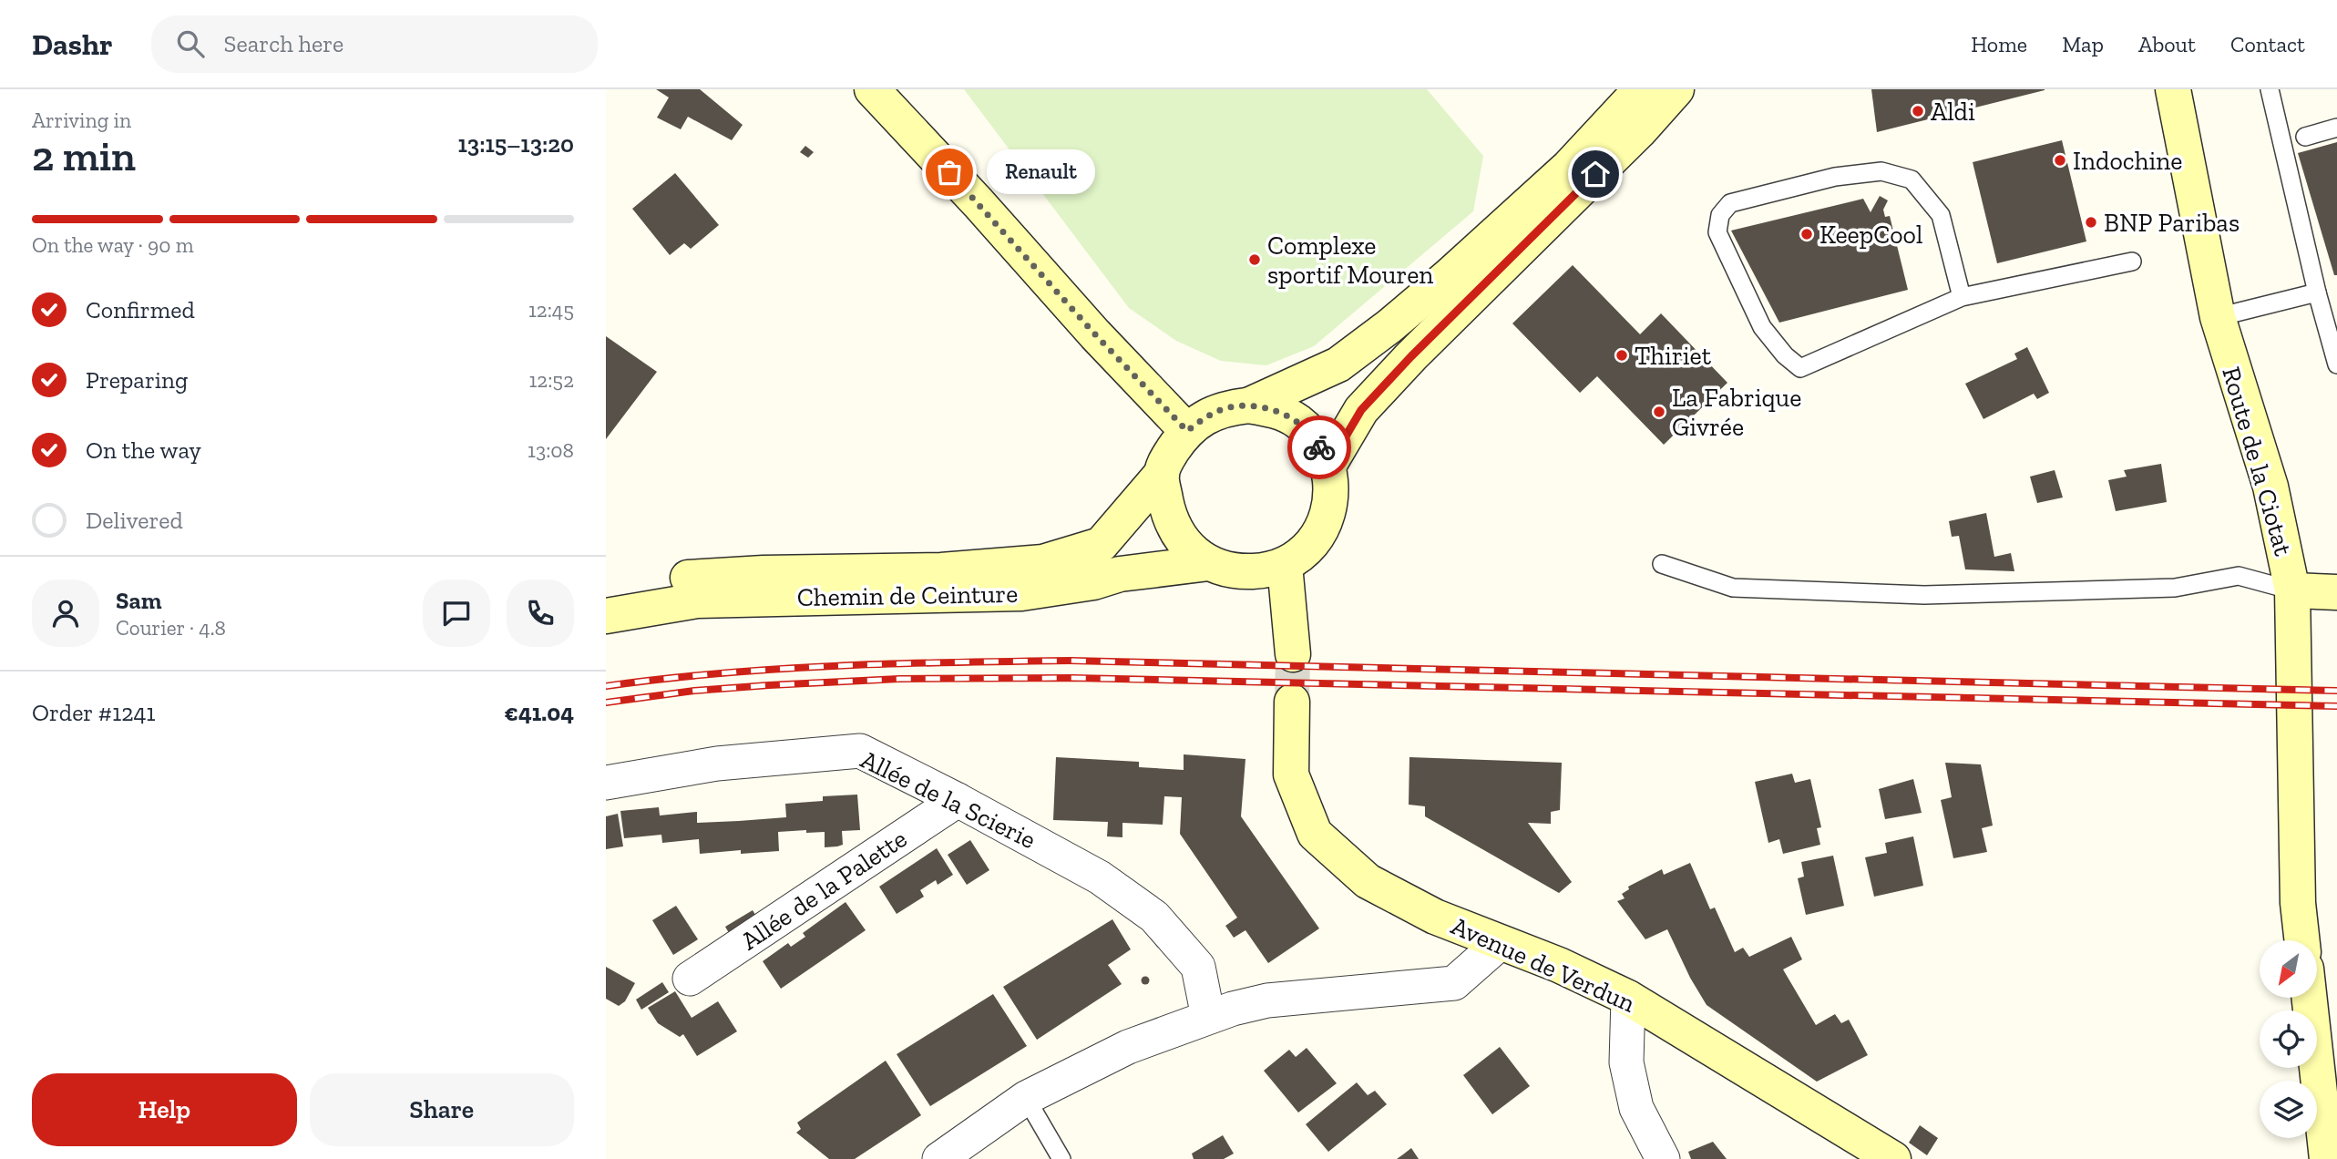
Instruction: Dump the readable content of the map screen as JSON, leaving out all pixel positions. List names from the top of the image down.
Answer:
{
  "streets": {
    "main road": ["Route de la Ciotat", "Chemin de Ceinture", "Avenue de Verdun"],
    "street": ["Allée de la Scierie", "Allée de la Palette"]
  },
  "crossings": [
    ["Allée de la Scierie", "Allée de la Palette"]
  ],
  "places": [
    "Aldi",
    "Indochine",
    "Renault",
    "BNP Paribas",
    "KeepCool",
    "Complexe sportif Mouren",
    "Thiriet",
    "La Fabrique Givrée"
  ],
  "north": "bottom left",
  "page": {
    "header": "Dashr",
    "search": "Search here",
    "nav": [
      "Home",
      "Map",
      "About",
      "Contact"
    ],
    "heading": ["2 min", "Arriving in", "13:15–13:20"],
    "panel": [
      "Sam",
      "Courier · 4.8",
      "Order #1241",
      "€41.04"
    ],
    "bubble": "Renault",
    "bar": "On the way · 90 m",
    "list": [
      ["Confirmed", "12:45"],
      ["Preparing", "12:52"],
      ["On the way", "13:08"],
      "Delivered"
    ],
    "buttons": ["Help", "Share"]
  }
}
